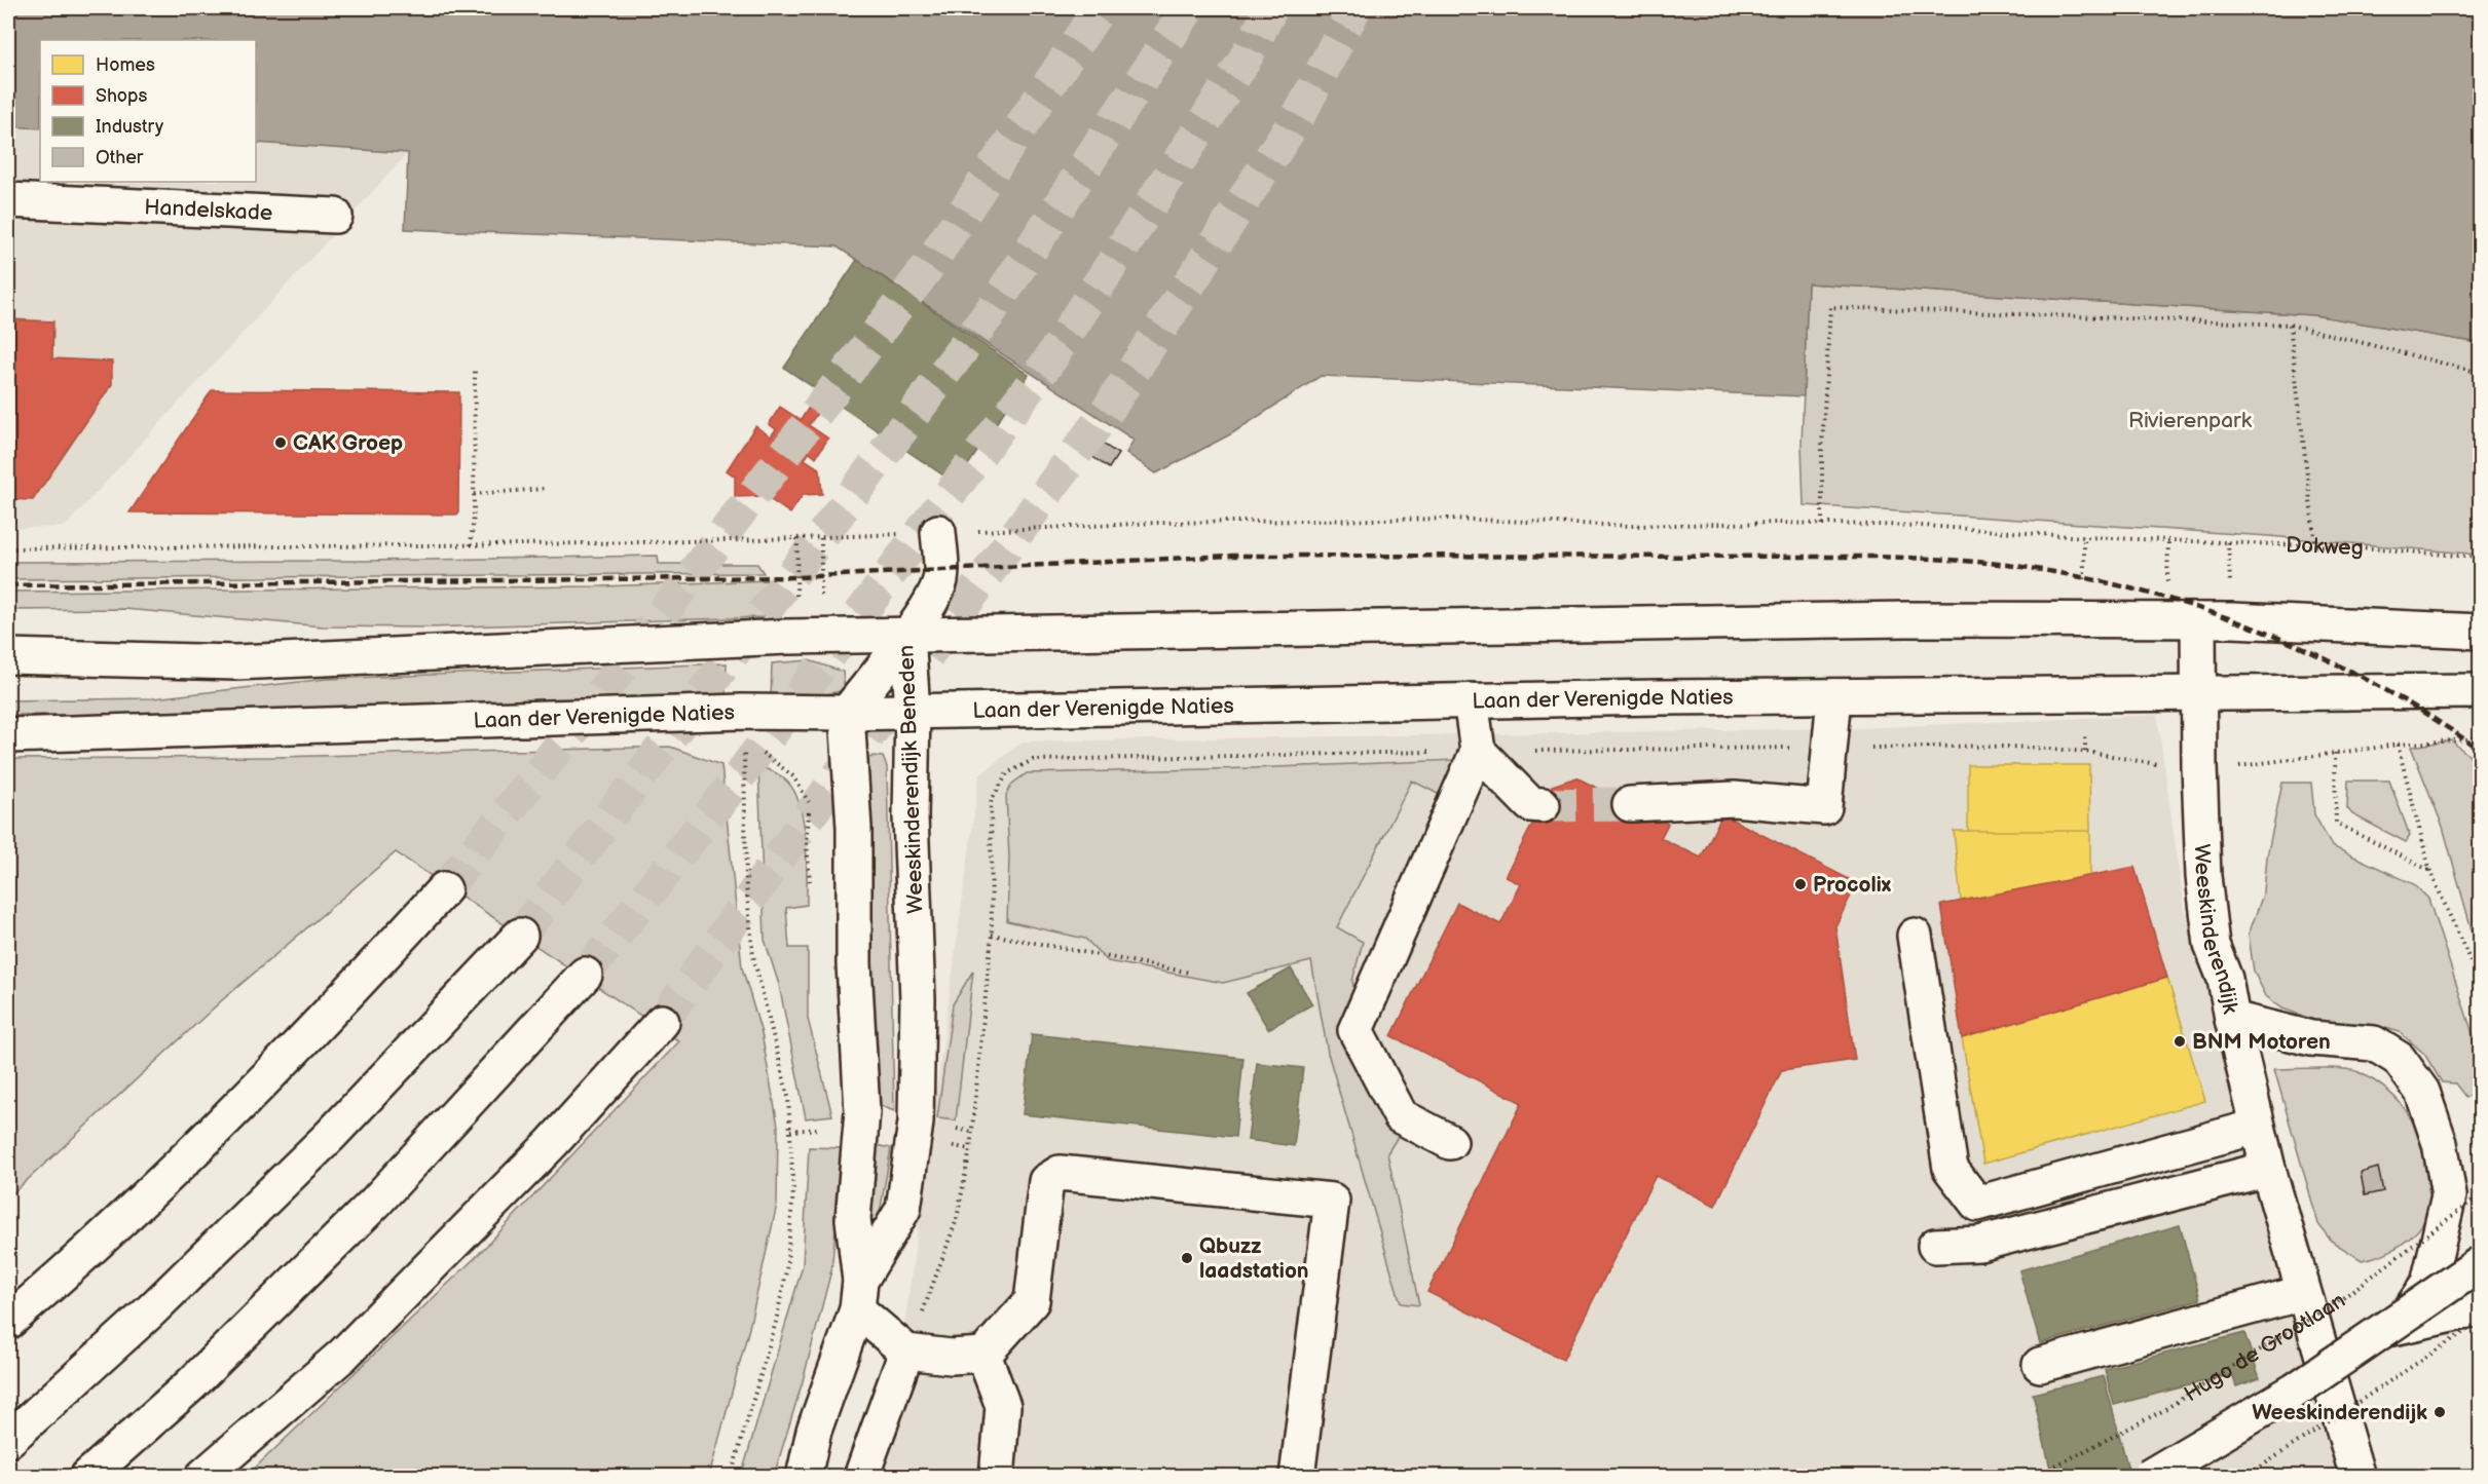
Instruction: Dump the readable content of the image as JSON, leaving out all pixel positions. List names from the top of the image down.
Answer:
{
  "streets": {
    "main road": [
      "Handelskade",
      "Laan der Verenigde Naties",
      "Weeskinderendijk Beneden",
      "Weeskinderendijk"
    ],
    "path": ["Dokweg", "Hugo de Grootlaan"]
  },
  "crossings": [
    ["Laan der Verenigde Naties", "Weeskinderendijk Beneden"],
    ["Laan der Verenigde Naties", "Weeskinderendijk"]
  ],
  "parks": ["Rivierenpark"],
  "places": [
    "CAK Groep",
    "Procolix",
    "BNM Motoren",
    "Qbuzz laadstation",
    "Weeskinderendijk"
  ],
  "legend": [
    "Homes",
    "Shops",
    "Industry",
    "Other"
  ]
}
